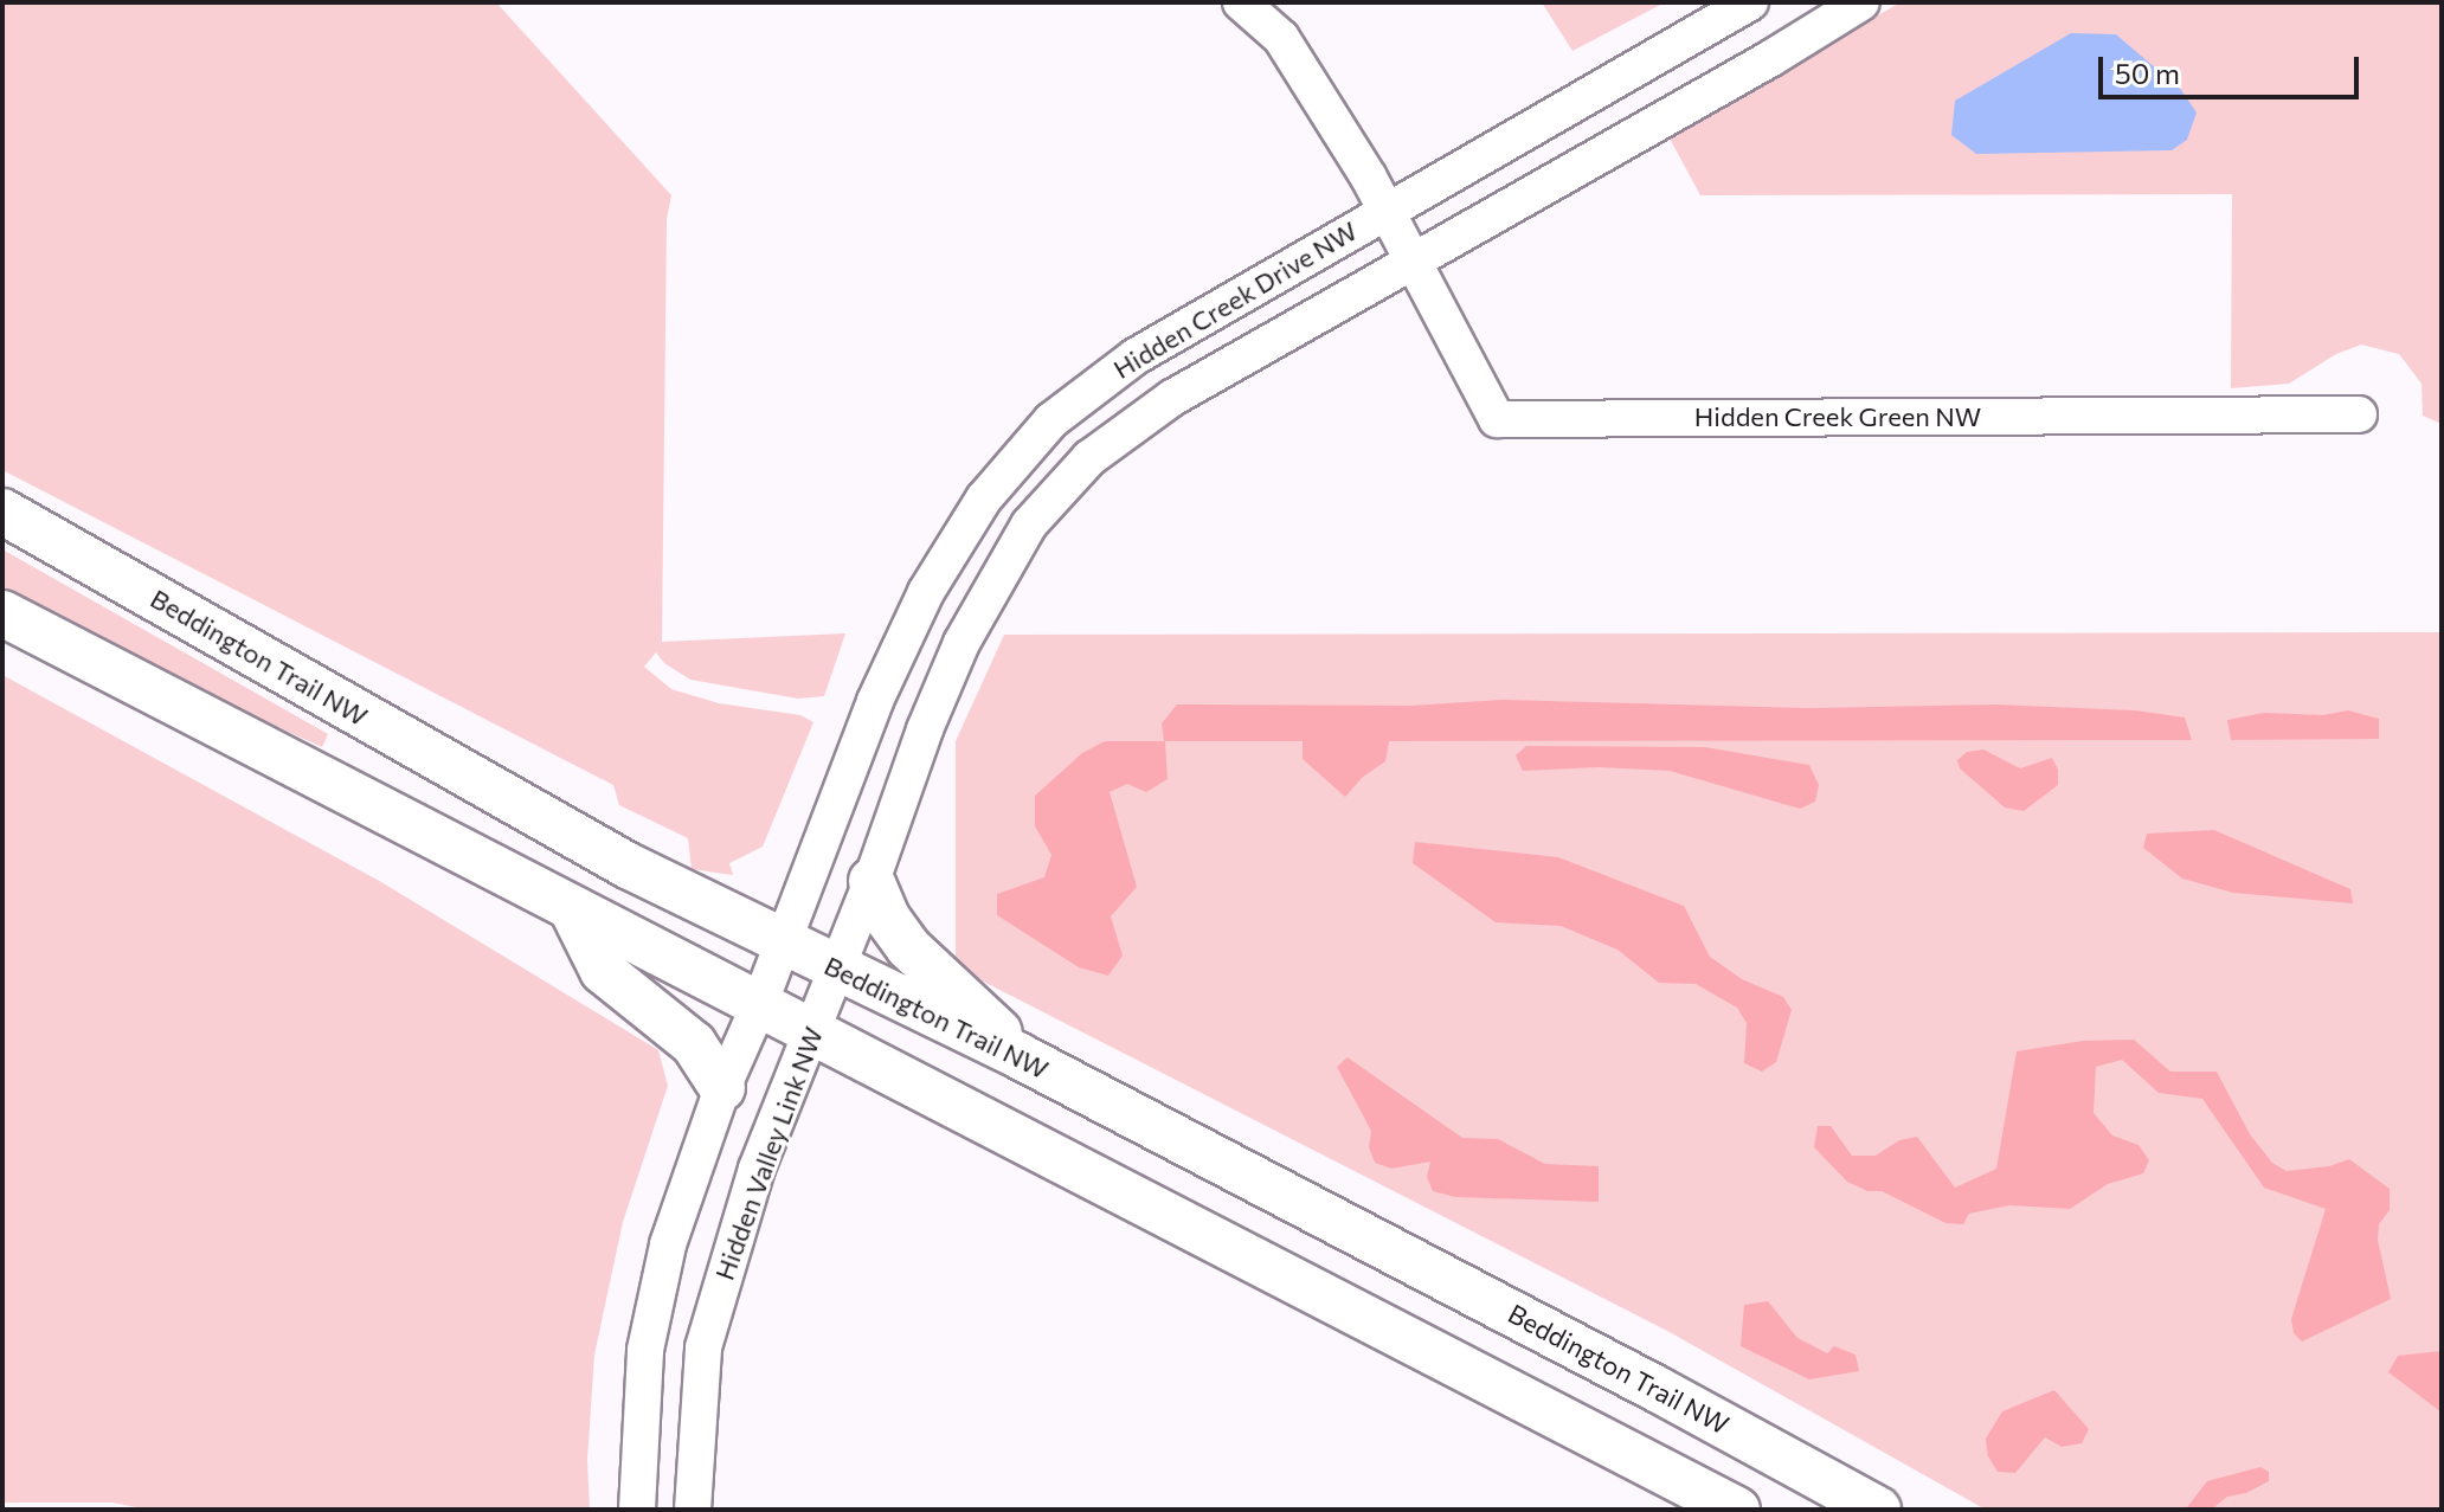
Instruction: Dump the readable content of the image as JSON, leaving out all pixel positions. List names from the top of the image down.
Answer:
{
  "streets": {
    "main road": ["Beddington Trail NW"],
    "street": ["Hidden Creek Drive NW", "Hidden Creek Green NW", "Hidden Valley Link NW"]
  },
  "crossings": [
    ["Hidden Creek Drive NW", "Hidden Creek Green NW"],
    ["Hidden Creek Drive NW", "Beddington Trail NW"],
    ["Hidden Creek Drive NW", "Hidden Valley Link NW"],
    ["Beddington Trail NW", "Hidden Valley Link NW"]
  ],
  "scale_bar": "50 m"
}
